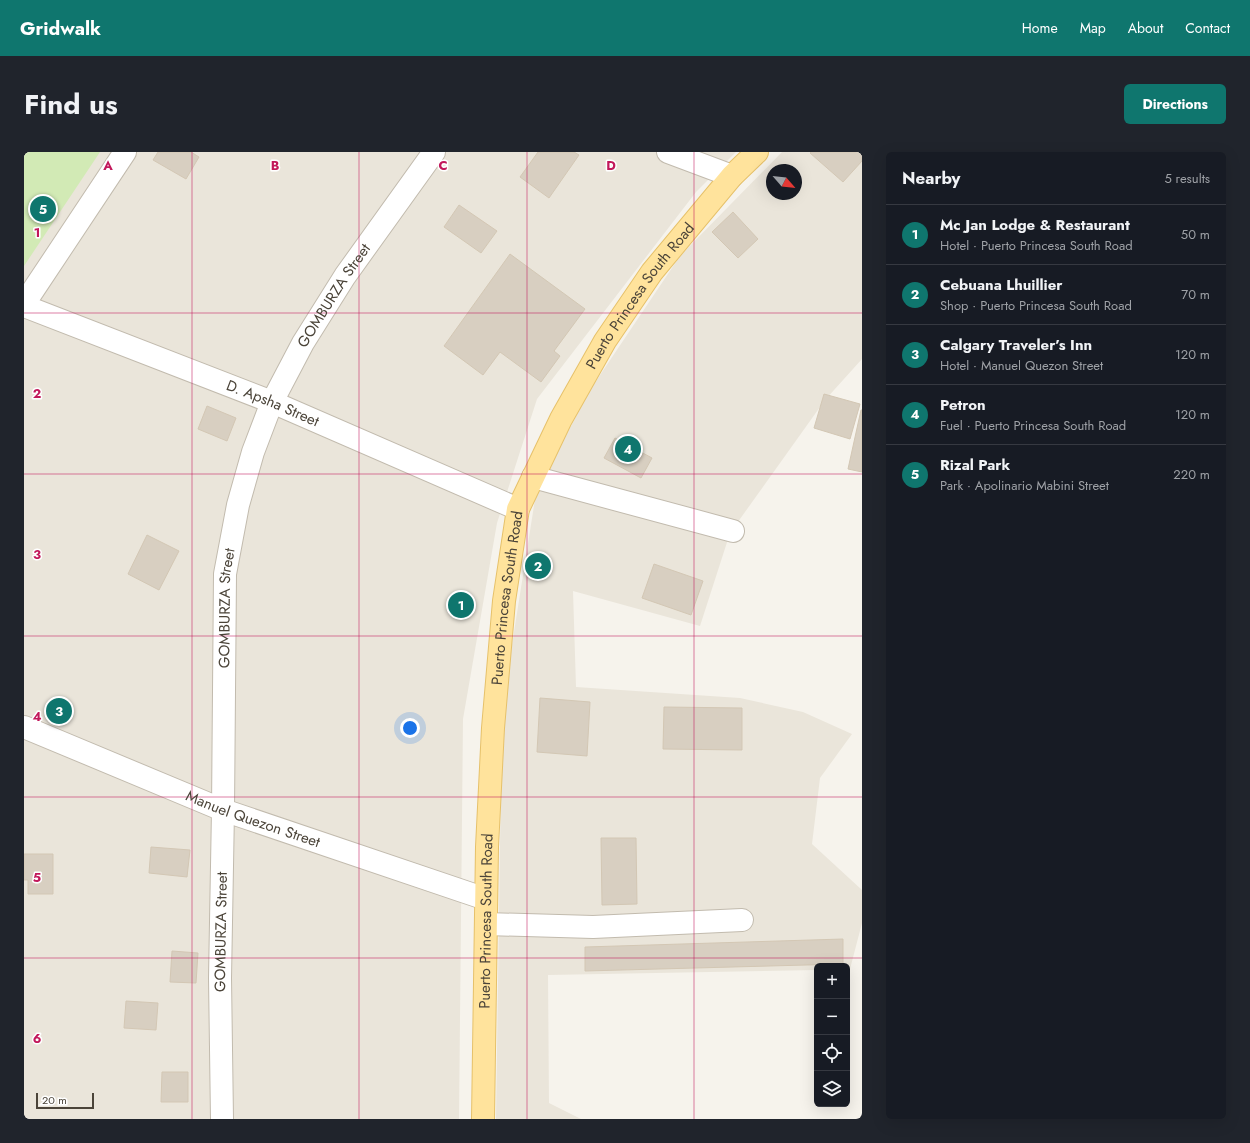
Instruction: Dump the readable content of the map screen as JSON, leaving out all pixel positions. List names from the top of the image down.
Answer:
{
  "streets": {
    "main road": ["Puerto Princesa South Road"],
    "street": ["GOMBURZA Street", "D. Apsha Street", "Manuel Quezon Street"]
  },
  "crossings": [
    ["GOMBURZA Street", "D. Apsha Street"],
    ["GOMBURZA Street", "Manuel Quezon Street"],
    ["Puerto Princesa South Road", "D. Apsha Street"],
    ["Puerto Princesa South Road", "Manuel Quezon Street"]
  ],
  "scale_bar": "20 m",
  "north": "bottom right",
  "page": {
    "header": "Gridwalk",
    "nav": [
      "Home",
      "Map",
      "About",
      "Contact"
    ],
    "title": "Find us",
    "buttons": "Directions",
    "heading": ["Nearby", "5 results"],
    "pins": [
      "5",
      "4",
      "2",
      "1",
      "3"
    ],
    "list": [
      {
        "mark": "1",
        "name": "Mc Jan Lodge & Restaurant",
        "note": "Hotel · Puerto Princesa South Road",
        "value": "50 m"
      },
      {
        "mark": "2",
        "name": "Cebuana Lhuillier",
        "note": "Shop · Puerto Princesa South Road",
        "value": "70 m"
      },
      {
        "mark": "3",
        "name": "Calgary Traveler’s Inn",
        "note": "Hotel · Manuel Quezon Street",
        "value": "120 m"
      },
      {
        "mark": "4",
        "name": "Petron",
        "note": "Fuel · Puerto Princesa South Road",
        "value": "120 m"
      },
      {
        "mark": "5",
        "name": "Rizal Park",
        "note": "Park · Apolinario Mabini Street",
        "value": "220 m"
      }
    ],
    "map_buttons": ["+", "−"],
    "scale": "20 m"
  },
  "grid": {
    "columns": [
      "A",
      "B",
      "C",
      "D"
    ],
    "rows": [
      "1",
      "2",
      "3",
      "4",
      "5",
      "6"
    ]
  }
}
